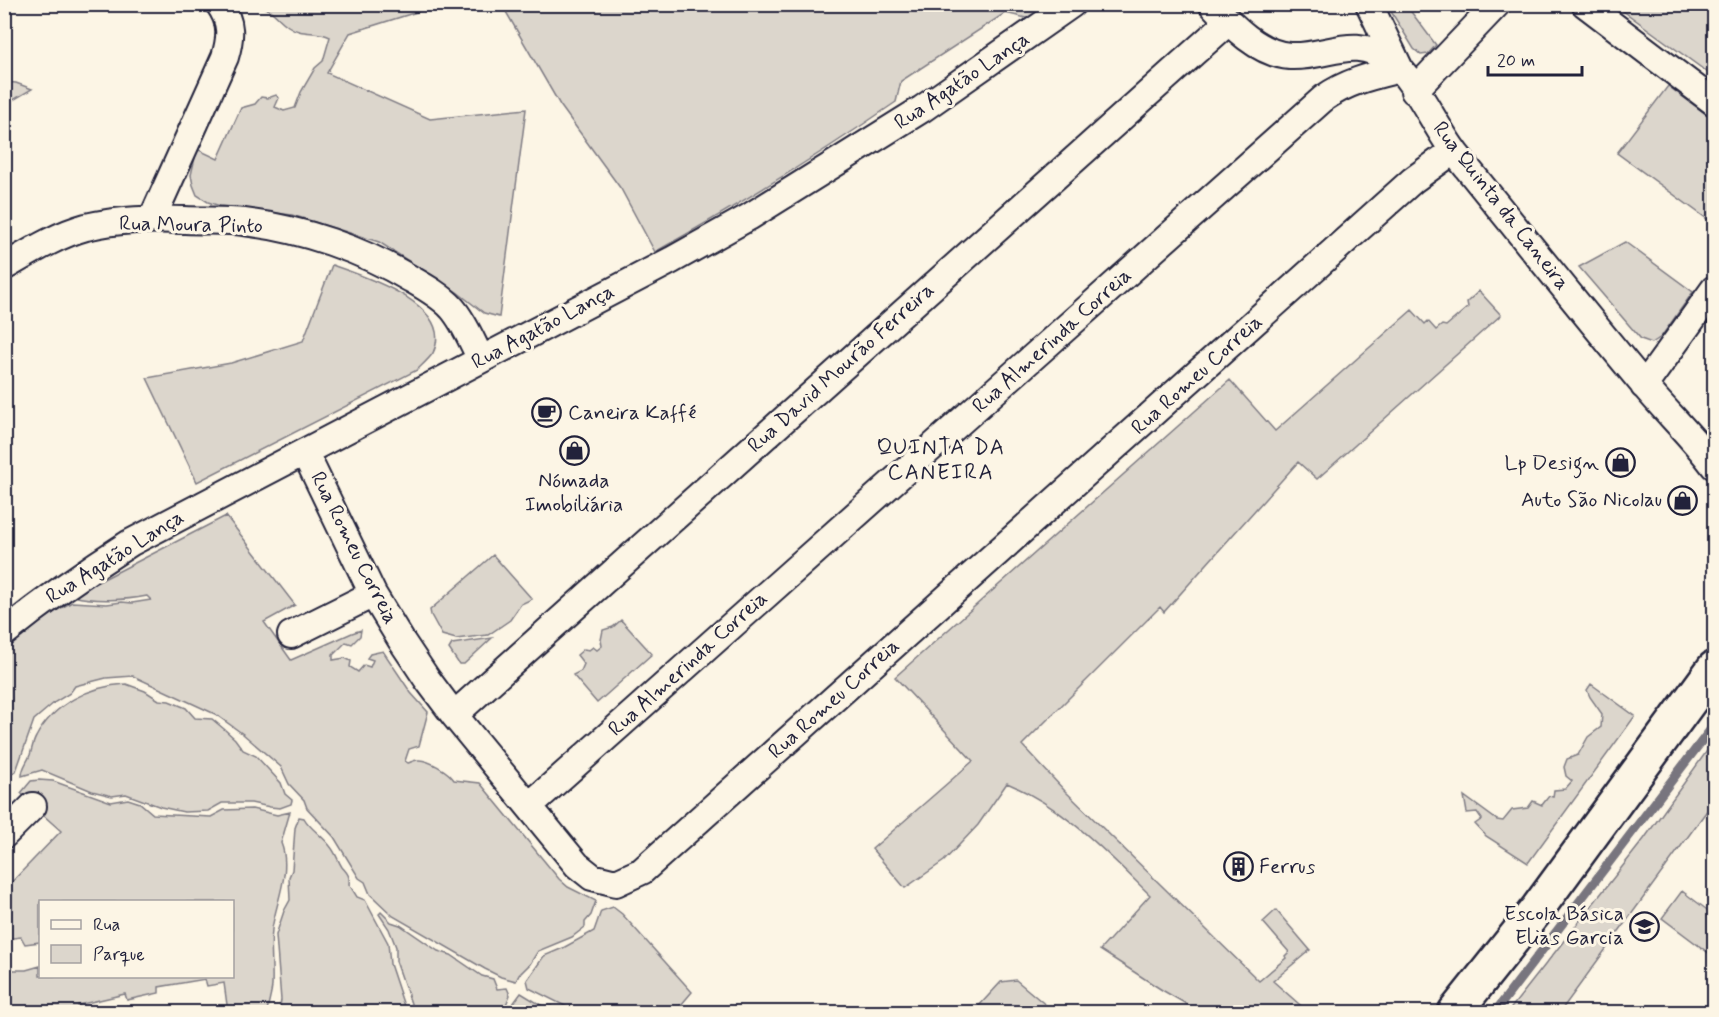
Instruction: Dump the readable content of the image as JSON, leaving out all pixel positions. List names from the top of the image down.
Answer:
{
  "streets": {
    "street": [
      "Rua Agatão Lança",
      "Rua Quinta da Caneira",
      "Rua Moura Pinto",
      "Rua Almerinda Correia",
      "Rua David Mourão Ferreira",
      "Rua Romeu Correia"
    ]
  },
  "crossings": [
    ["Rua Agatão Lança", "Rua Moura Pinto"],
    ["Rua Agatão Lança", "Rua Romeu Correia"],
    ["Rua Quinta da Caneira", "Rua Almerinda Correia"],
    ["Rua Quinta da Caneira", "Rua David Mourão Ferreira"],
    ["Rua Quinta da Caneira", "Rua Romeu Correia"],
    ["Rua Almerinda Correia", "Rua Romeu Correia"],
    ["Rua David Mourão Ferreira", "Rua Romeu Correia"]
  ],
  "districts": ["QUINTA DA CANEIRA"],
  "places": {
    "cafe": ["Caneira Kaffé"],
    "shop": ["Nómada Imobiliária", "Lp Design", "Auto São Nicolau"],
    "building": ["Ferrus"],
    "school or university": ["Escola Básica Elias Garcia"]
  },
  "legend": ["Rua", "Parque"],
  "scale_bar": "20 m"
}
